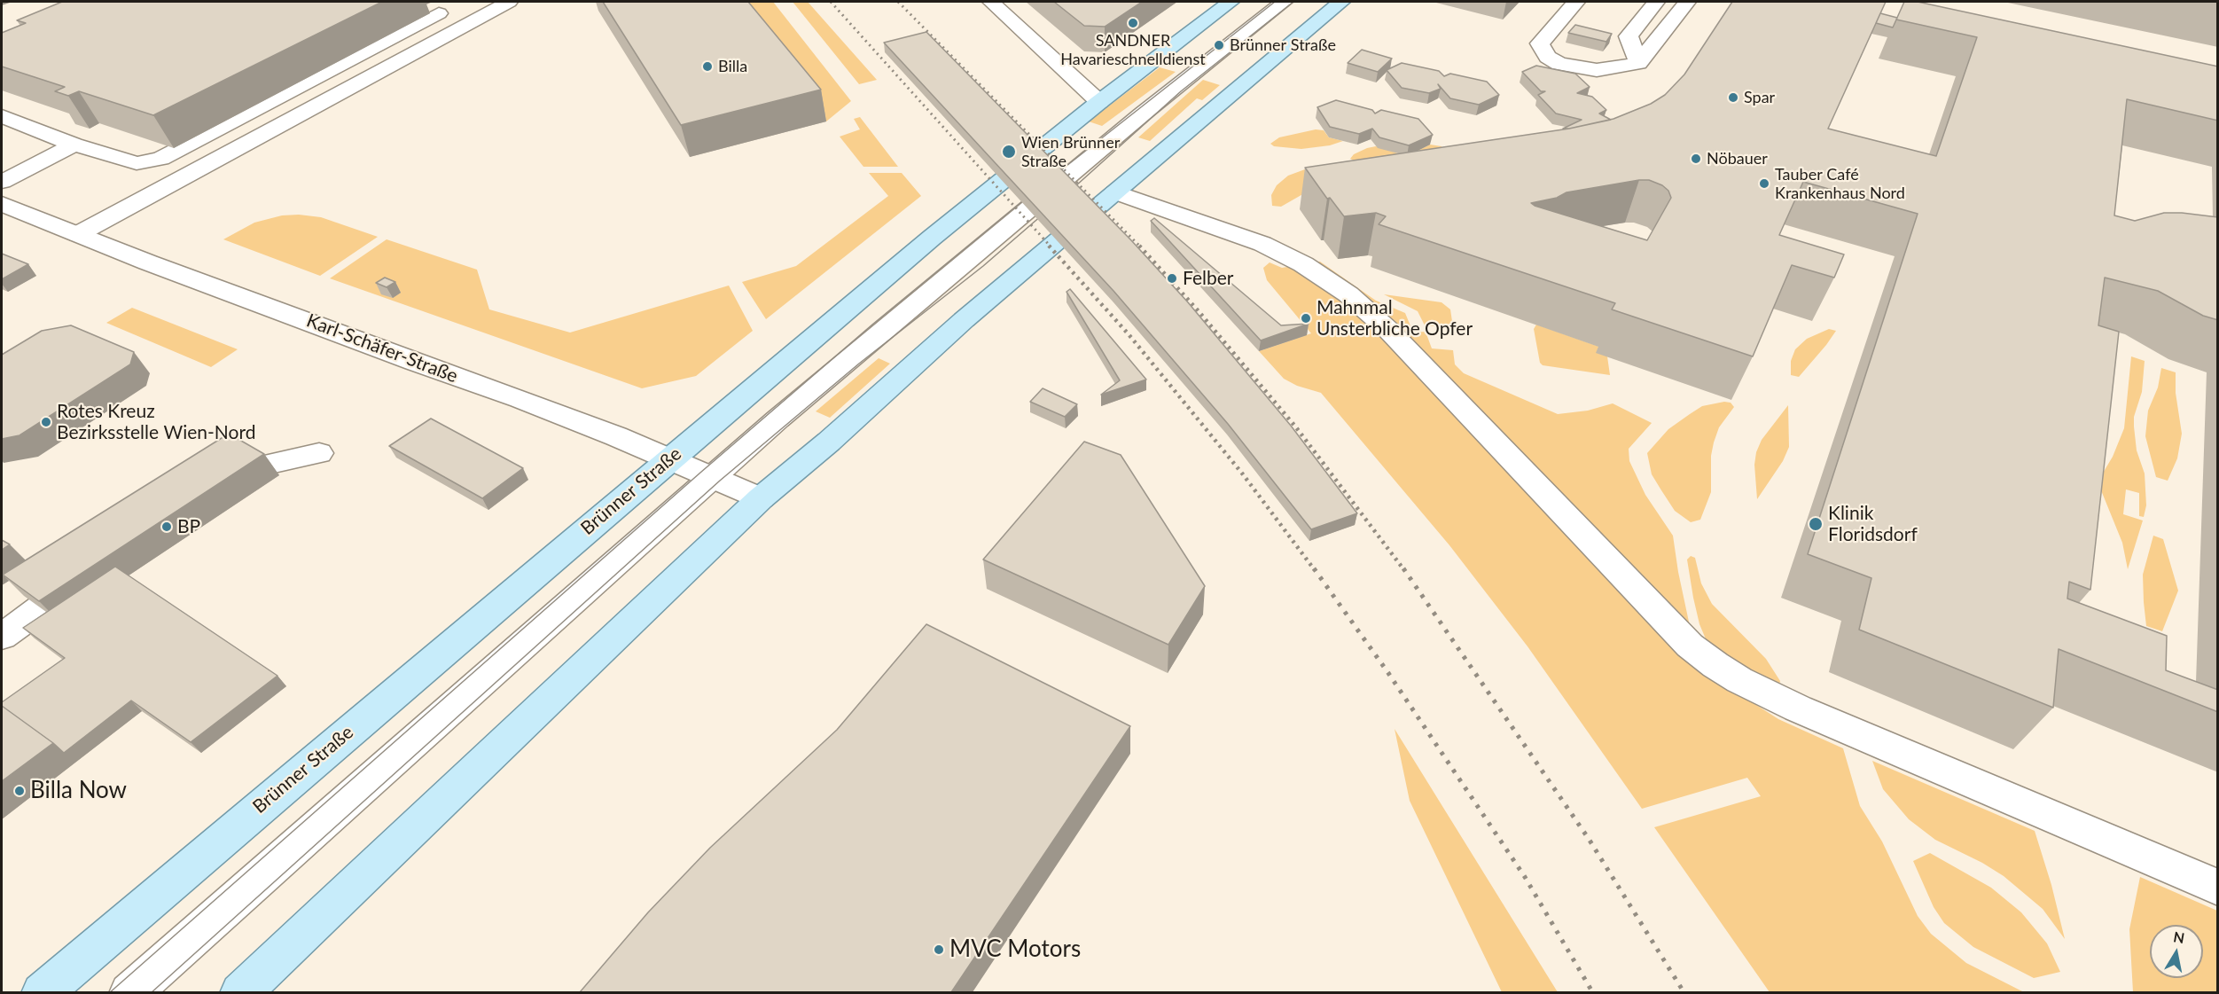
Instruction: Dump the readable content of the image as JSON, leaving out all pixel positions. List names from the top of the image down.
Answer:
{
  "streets": {
    "main road": ["Brünner Straße"],
    "street": ["Karl-Schäfer-Straße"]
  },
  "crossings": [
    ["Karl-Schäfer-Straße", "Brünner Straße"]
  ],
  "places": [
    "SANDNER Havarieschnelldienst",
    "Brünner Straße",
    "Billa",
    "Spar",
    "Wien Brünner Straße",
    "Nöbauer",
    "Tauber Café Krankenhaus Nord",
    "Felber",
    "Mahnmal Unsterbliche Opfer",
    "Rotes Kreuz Bezirksstelle Wien-Nord",
    "Klinik Floridsdorf",
    "BP",
    "Billa Now",
    "MVC Motors"
  ],
  "north": "top"
}
